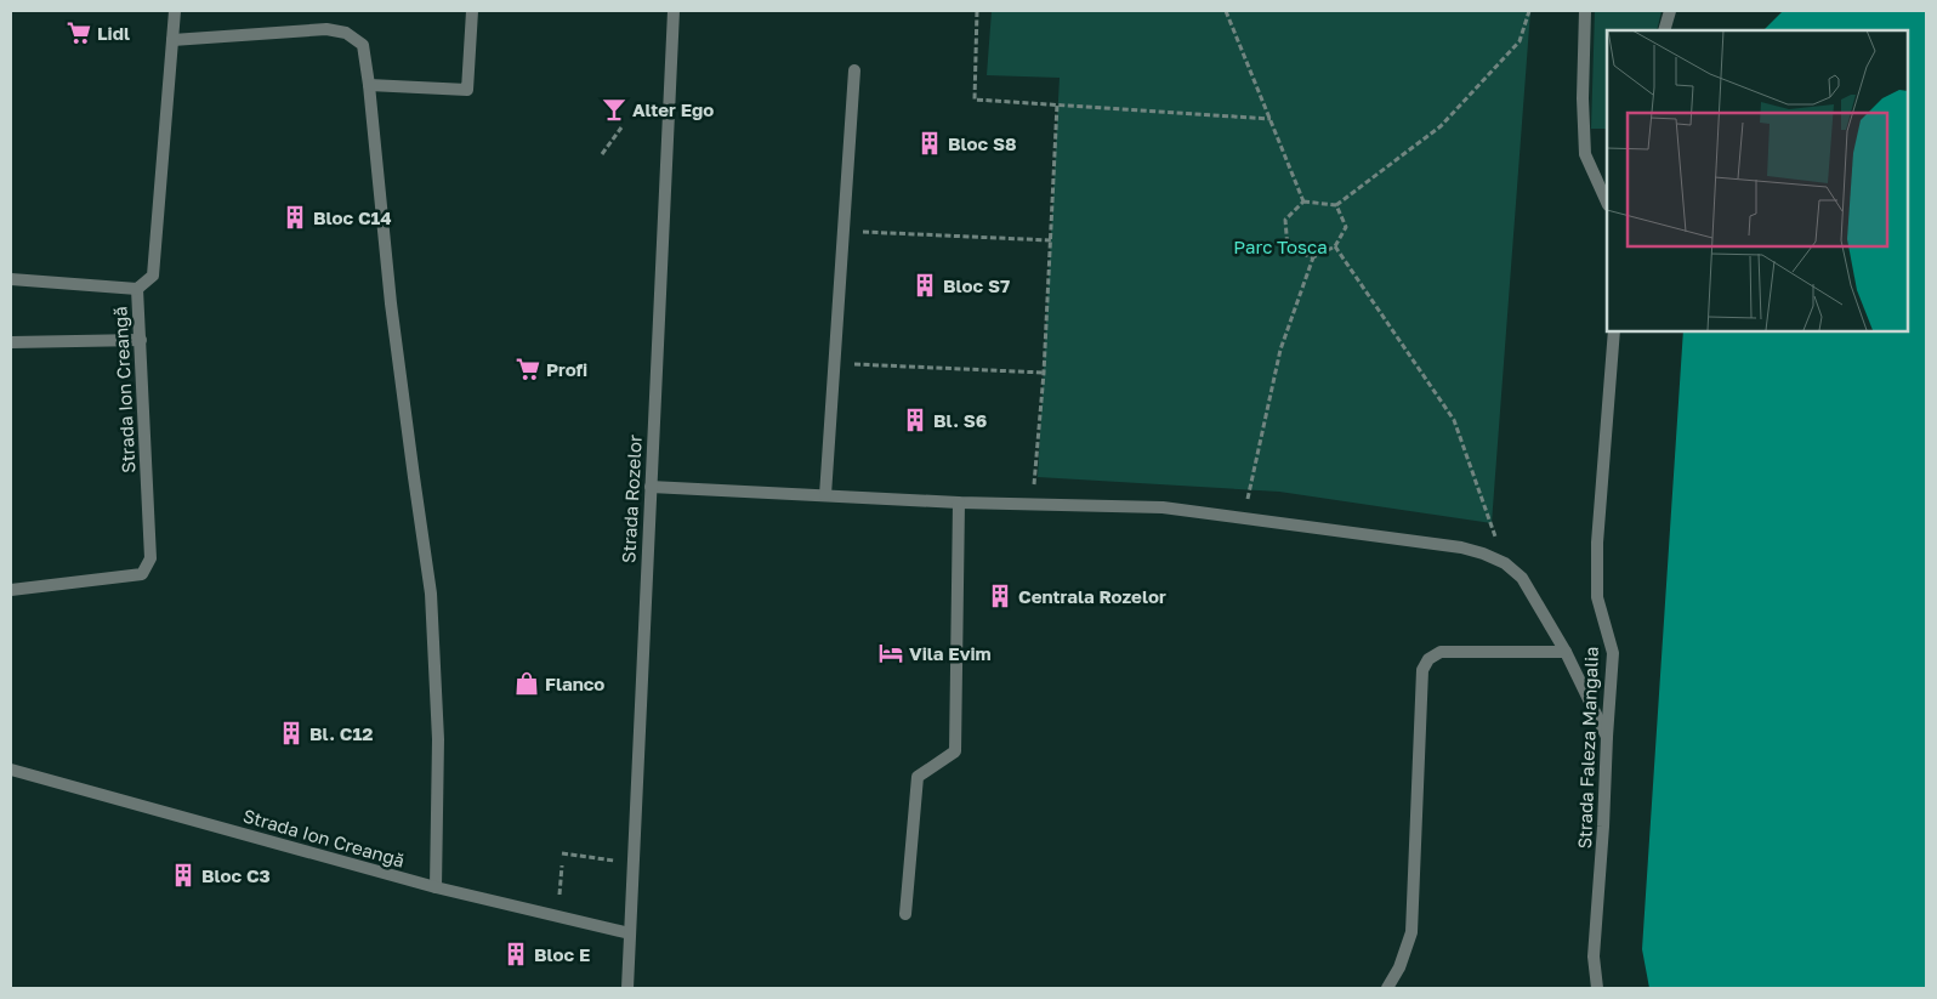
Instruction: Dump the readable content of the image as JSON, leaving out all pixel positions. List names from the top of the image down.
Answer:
{
  "streets": {
    "street": ["Strada Ion Creangă", "Strada Rozelor", "Strada Faleza Mangalia"]
  },
  "crossings": [
    ["Strada Ion Creangă", "Strada Rozelor"]
  ],
  "parks": ["Parc Tosca"],
  "places": {
    "supermarket": ["Lidl", "Profi"],
    "bar": ["Alter Ego"],
    "building": [
      "Bloc S8",
      "Bloc C14",
      "Bloc S7",
      "Bl. S6",
      "Centrala Rozelor",
      "Bl. C12",
      "Bloc C3",
      "Bloc E"
    ],
    "hotel": ["Vila Evim"],
    "shop": ["Flanco"]
  }
}
